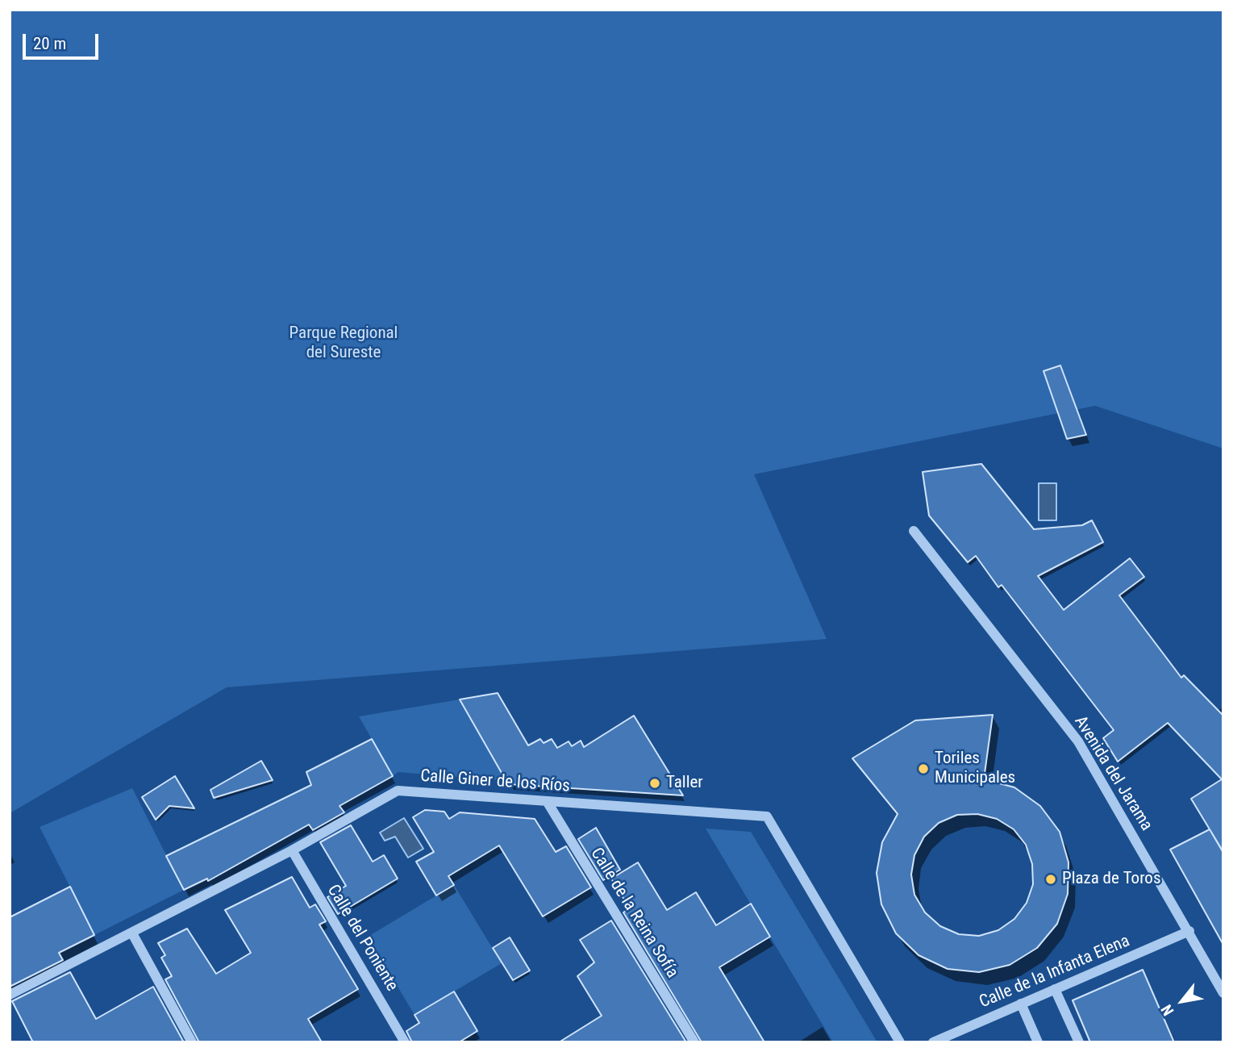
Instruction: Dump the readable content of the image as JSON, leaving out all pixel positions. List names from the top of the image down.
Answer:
{
  "streets": {
    "street": [
      "Avenida del Jarama",
      "Calle Giner de los Ríos",
      "Calle de la Reina Sofía",
      "Calle del Poniente",
      "Calle de la Infanta Elena"
    ]
  },
  "crossings": [
    ["Avenida del Jarama", "Calle de la Infanta Elena"],
    ["Calle Giner de los Ríos", "Calle de la Reina Sofía"],
    ["Calle Giner de los Ríos", "Calle del Poniente"]
  ],
  "parks": ["Parque Regional del Sureste"],
  "places": ["Toriles Municipales", "Taller", "Plaza de Toros"],
  "scale_bar": "20 m",
  "north": "bottom left"
}
